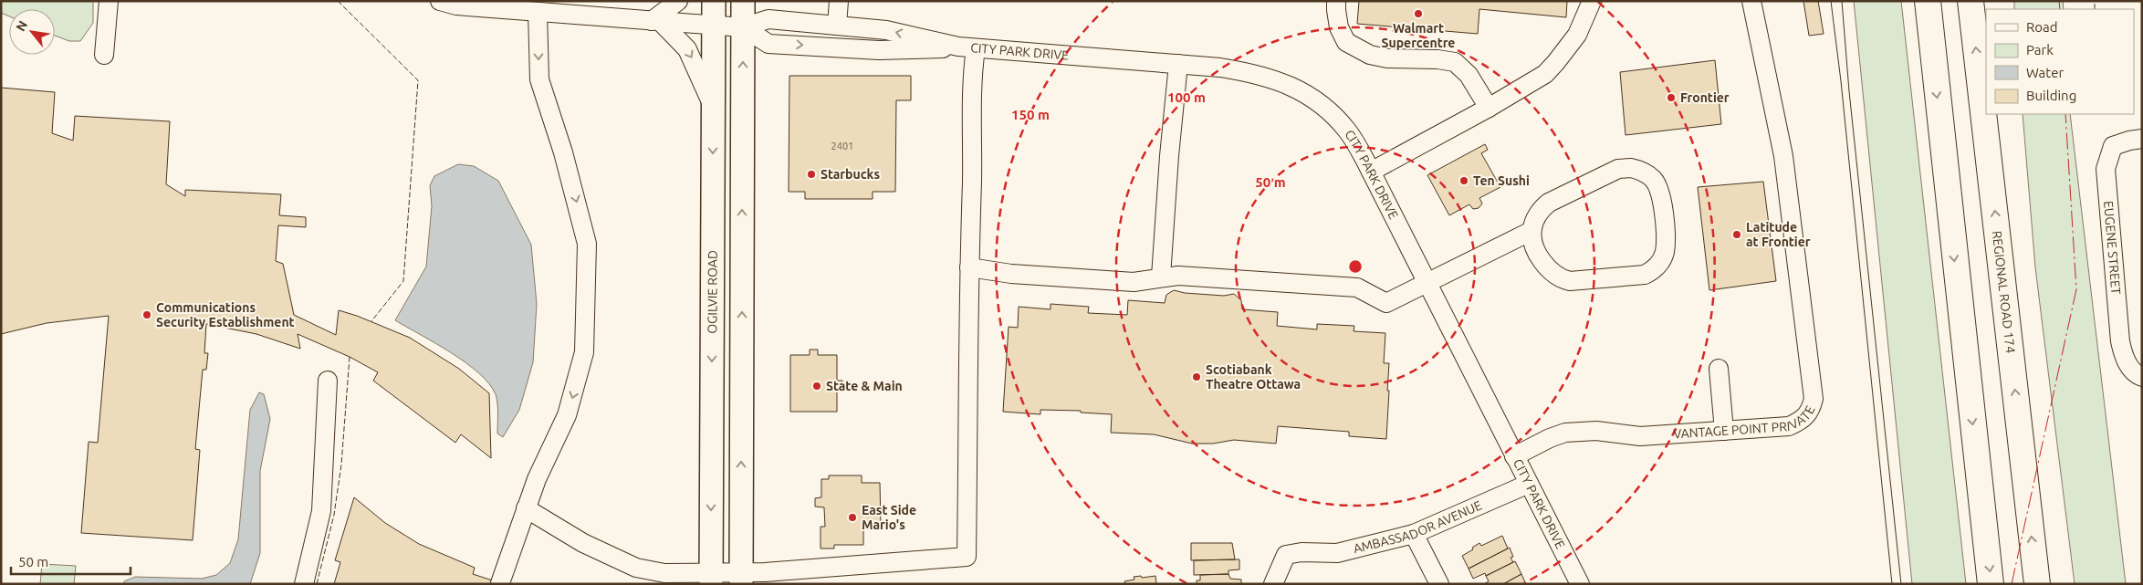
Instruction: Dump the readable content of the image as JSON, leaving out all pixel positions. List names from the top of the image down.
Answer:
{
  "streets": {
    "highway": ["REGIONAL ROAD 174"],
    "main road": ["OGILVIE ROAD"],
    "street": [
      "CITY PARK DRIVE",
      "EUGENE STREET",
      "VANTAGE POINT PRIVATE",
      "AMBASSADOR AVENUE"
    ]
  },
  "crossings": [
    ["CITY PARK DRIVE", "OGILVIE ROAD"],
    ["CITY PARK DRIVE", "VANTAGE POINT PRIVATE"],
    ["CITY PARK DRIVE", "AMBASSADOR AVENUE"]
  ],
  "places": [
    "Walmart Supercentre",
    "Frontier",
    "Starbucks",
    "Ten Sushi",
    "Latitude at Frontier",
    "Communications Security Establishment",
    "Scotiabank Theatre Ottawa",
    "State & Main",
    "East Side Mario's"
  ],
  "house_numbers": ["2401"],
  "legend": [
    "Road",
    "Park",
    "Water",
    "Building"
  ],
  "scale_bar": "50 m",
  "north": "top left",
  "rings": ["100 m", "150 m", "50 m"]
}
